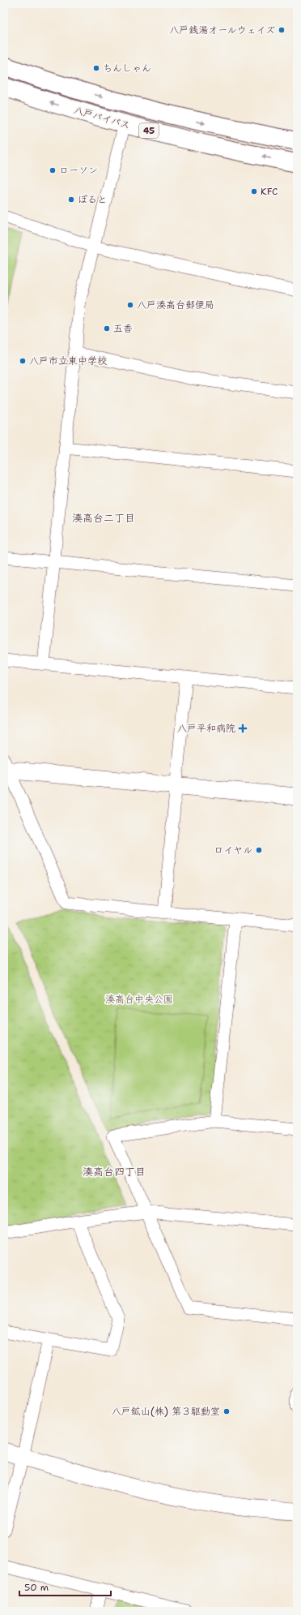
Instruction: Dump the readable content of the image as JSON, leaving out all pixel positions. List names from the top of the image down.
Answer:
{
  "streets": {
    "highway": ["八戸バイパス", "45"]
  },
  "districts": ["湊高台二丁目", "湊高台四丁目"],
  "parks": ["湊高台中央公園"],
  "places": {
    "other": [
      "八戸銭湯オールウェイズ",
      "ちんしゃん",
      "ローソン",
      "KFC",
      "ぽると",
      "八戸湊高台郵便局",
      "五香",
      "八戸市立東中学校",
      "ロイヤル",
      "八戸鉱山(株) 第３駆動室"
    ],
    "health": ["八戸平和病院"]
  },
  "scale_bar": "50 m"
}
